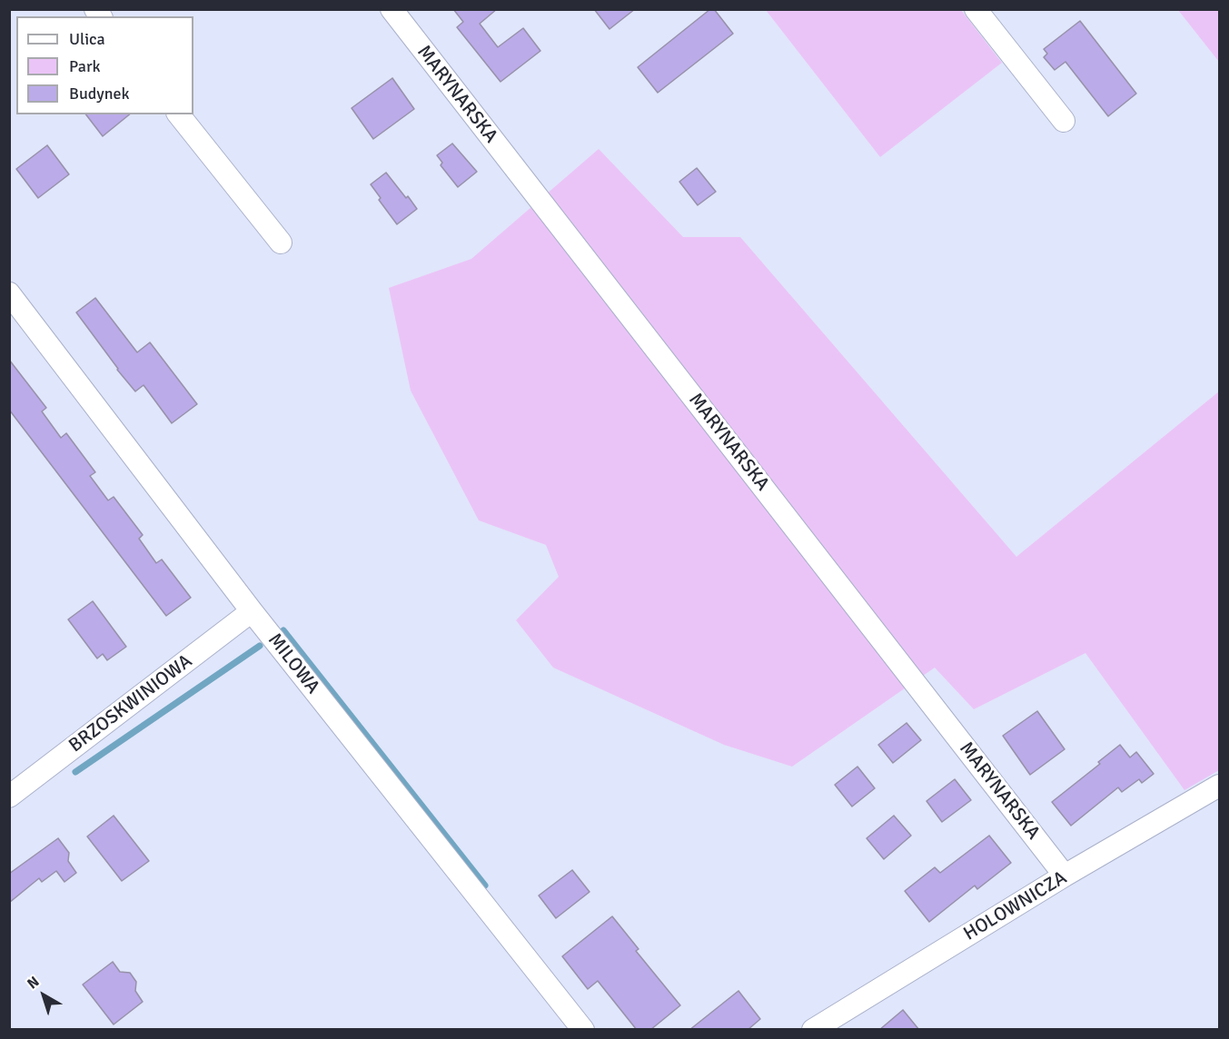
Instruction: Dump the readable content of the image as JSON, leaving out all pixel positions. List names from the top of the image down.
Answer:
{
  "streets": {
    "street": [
      "MARYNARSKA",
      "MILOWA",
      "BRZOSKWINIOWA",
      "HOLOWNICZA"
    ]
  },
  "crossings": [
    ["MARYNARSKA", "HOLOWNICZA"],
    ["MILOWA", "BRZOSKWINIOWA"]
  ],
  "legend": ["Ulica", "Park", "Budynek"],
  "north": "top left"
}
